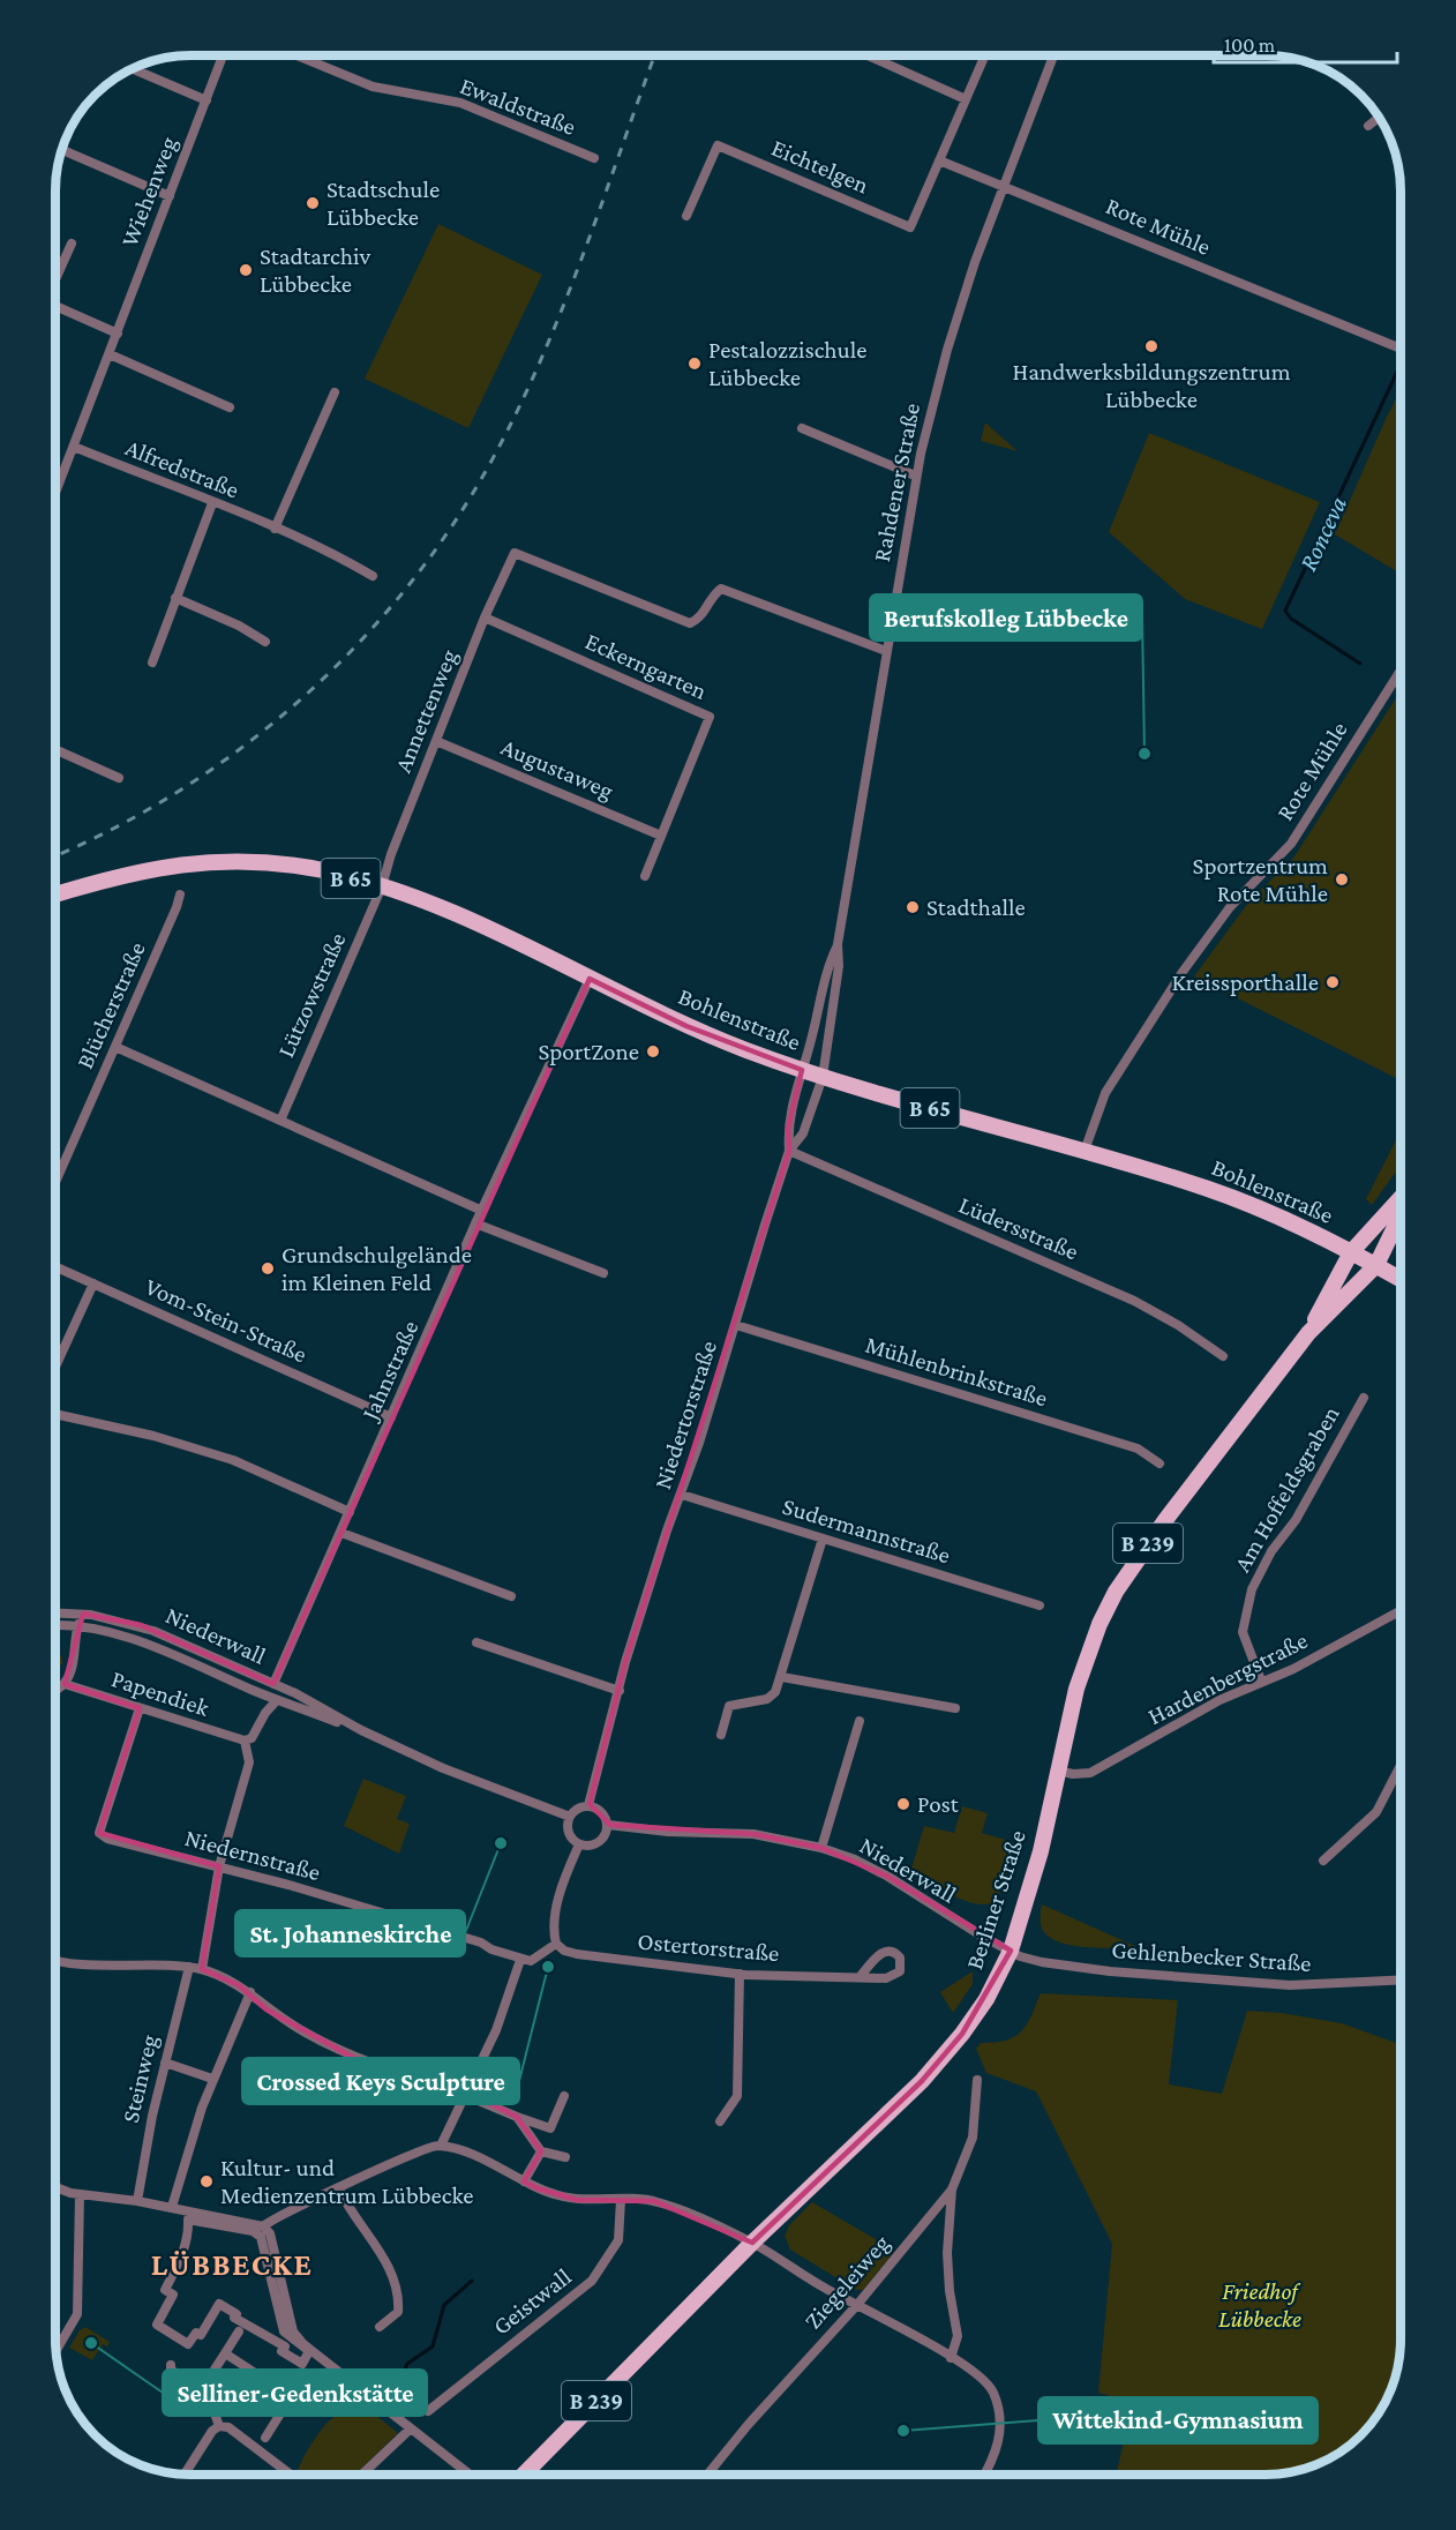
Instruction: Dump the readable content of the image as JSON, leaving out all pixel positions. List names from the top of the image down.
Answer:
{
  "streets": {
    "main road": [
      "B 65",
      "Bohlenstraße",
      "B 239",
      "Berliner Straße"
    ],
    "street": [
      "Ewaldstraße",
      "Eichtelgen",
      "Wiehenweg",
      "Rote Mühle",
      "Alfredstraße",
      "Rahdener Straße",
      "Eckerngarten",
      "Annettenweg",
      "Augustaweg",
      "Lützowstraße",
      "Blücherstraße",
      "Lüdersstraße",
      "Vom-Stein-Straße",
      "Jahnstraße",
      "Mühlenbrinkstraße",
      "Niedertorstraße",
      "Am Hoffeldsgraben",
      "Sudermannstraße",
      "Niederwall",
      "Hardenbergstraße",
      "Papendiek",
      "Niedernstraße",
      "Ostertorstraße",
      "Gehlenbecker Straße",
      "Steinweg",
      "Ziegeleiweg",
      "Geistwall"
    ]
  },
  "crossings": [
    ["Wiehenweg", "Alfredstraße"],
    ["Rote Mühle", "Rahdener Straße"],
    ["Rote Mühle", "Bohlenstraße"],
    ["Rahdener Straße", "Annettenweg"],
    ["Rahdener Straße", "Bohlenstraße"],
    ["Rahdener Straße", "Niedertorstraße"],
    ["Eckerngarten", "Annettenweg"],
    ["Eckerngarten", "Augustaweg"],
    ["Annettenweg", "Augustaweg"],
    ["Annettenweg", "Lützowstraße"],
    ["Annettenweg", "Bohlenstraße"],
    ["Lützowstraße", "Bohlenstraße"],
    ["Bohlenstraße", "Jahnstraße"],
    ["Bohlenstraße", "Niedertorstraße"],
    ["Bohlenstraße", "Berliner Straße"],
    ["Lüdersstraße", "Niedertorstraße"],
    ["Vom-Stein-Straße", "Jahnstraße"],
    ["Jahnstraße", "Niederwall"],
    ["Mühlenbrinkstraße", "Niedertorstraße"],
    ["Niedertorstraße", "Sudermannstraße"],
    ["Niedertorstraße", "Niederwall"],
    ["Am Hoffeldsgraben", "Hardenbergstraße"],
    ["Niederwall", "Berliner Straße"],
    ["Niederwall", "Gehlenbecker Straße"],
    ["Hardenbergstraße", "Berliner Straße"],
    ["Papendiek", "Niedernstraße"],
    ["Berliner Straße", "Gehlenbecker Straße"]
  ],
  "districts": ["LÜBBECKE"],
  "water": ["Ronceva"],
  "parks": ["Friedhof Lübbecke"],
  "places": [
    "Stadtschule Lübbecke",
    "Stadtarchiv Lübbecke",
    "Handwerksbildungszentrum Lübbecke",
    "Pestalozzischule Lübbecke",
    "Berufskolleg Lübbecke",
    "Sportzentrum Rote Mühle",
    "Stadthalle",
    "Kreissporthalle",
    "SportZone",
    "Grundschulgelände im Kleinen Feld",
    "Post",
    "St. Johanneskirche",
    "Crossed Keys Sculpture",
    "Kultur- und Medienzentrum Lübbecke",
    "Selliner-Gedenkstätte",
    "Wittekind-Gymnasium"
  ],
  "scale_bar": "100 m"
}
